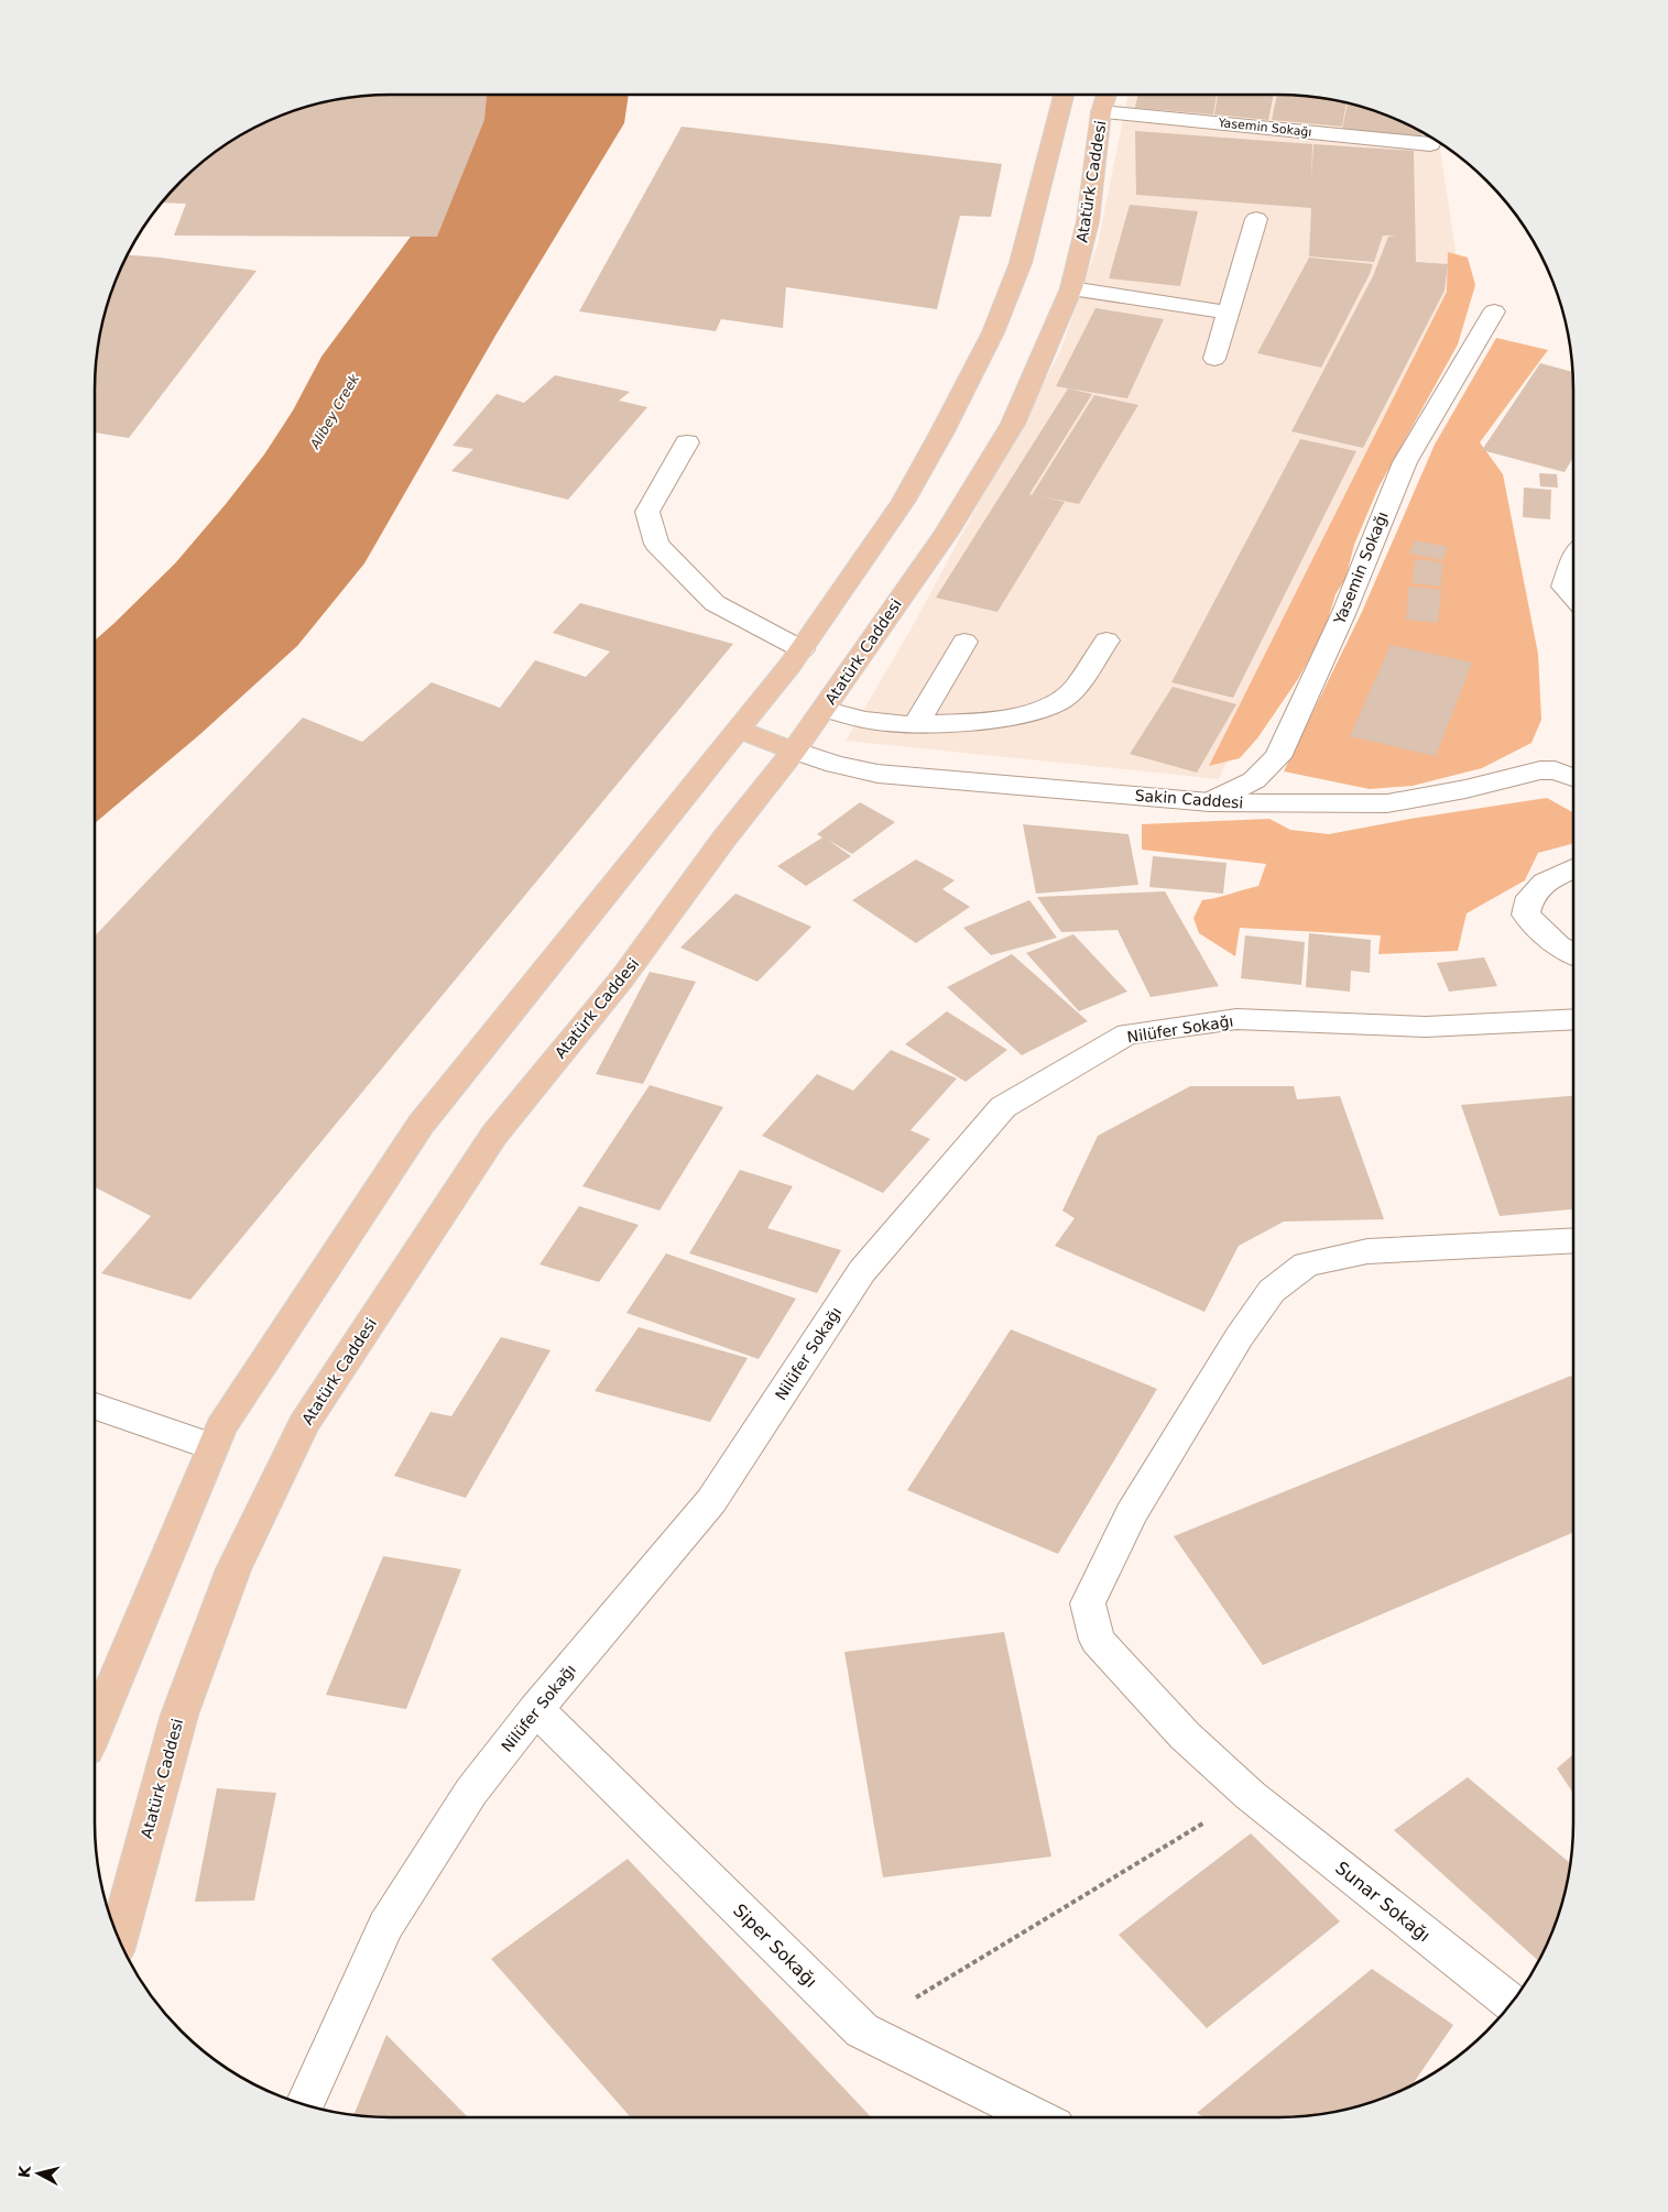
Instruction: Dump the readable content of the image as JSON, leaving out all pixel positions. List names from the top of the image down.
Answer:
{
  "streets": {
    "main road": ["Atatürk Caddesi"],
    "street": [
      "Yasemin Sokağı",
      "Sakin Caddesi",
      "Nilüfer Sokağı",
      "Sunar Sokağı",
      "Siper Sokağı"
    ]
  },
  "crossings": [
    ["Yasemin Sokağı", "Atatürk Caddesi"],
    ["Yasemin Sokağı", "Sakin Caddesi"],
    ["Atatürk Caddesi", "Sakin Caddesi"],
    ["Nilüfer Sokağı", "Siper Sokağı"]
  ],
  "water": ["Alibey Creek"],
  "north": "left"
}
